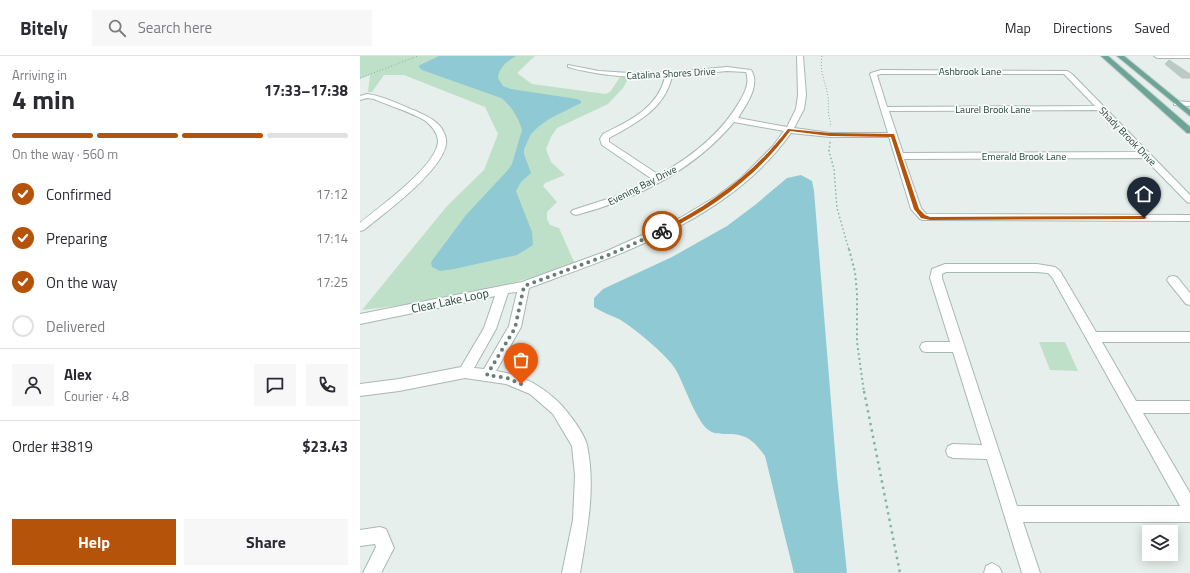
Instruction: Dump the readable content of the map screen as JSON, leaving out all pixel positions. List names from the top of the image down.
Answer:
{
  "streets": {
    "street": [
      "Ashbrook Lane",
      "Catalina Shores Drive",
      "Laurel Brook Lane",
      "Shady Brook Drive",
      "Emerald Brook Lane",
      "Evening Bay Drive",
      "Clear Lake Loop"
    ]
  },
  "crossings": [
    ["Ashbrook Lane", "Laurel Brook Lane"],
    ["Ashbrook Lane", "Shady Brook Drive"],
    ["Catalina Shores Drive", "Evening Bay Drive"],
    ["Laurel Brook Lane", "Shady Brook Drive"],
    ["Shady Brook Drive", "Emerald Brook Lane"]
  ],
  "page": {
    "header": "Bitely",
    "search": "Search here",
    "nav": ["Map", "Directions", "Saved"],
    "heading": ["4 min", "Arriving in", "17:33–17:38"],
    "panel": [
      "Alex",
      "Courier · 4.8",
      "Order #3819",
      "$23.43"
    ],
    "bar": "On the way · 560 m",
    "list": [
      ["Confirmed", "17:12"],
      ["Preparing", "17:14"],
      ["On the way", "17:25"],
      "Delivered"
    ],
    "buttons": ["Help", "Share"]
  }
}
